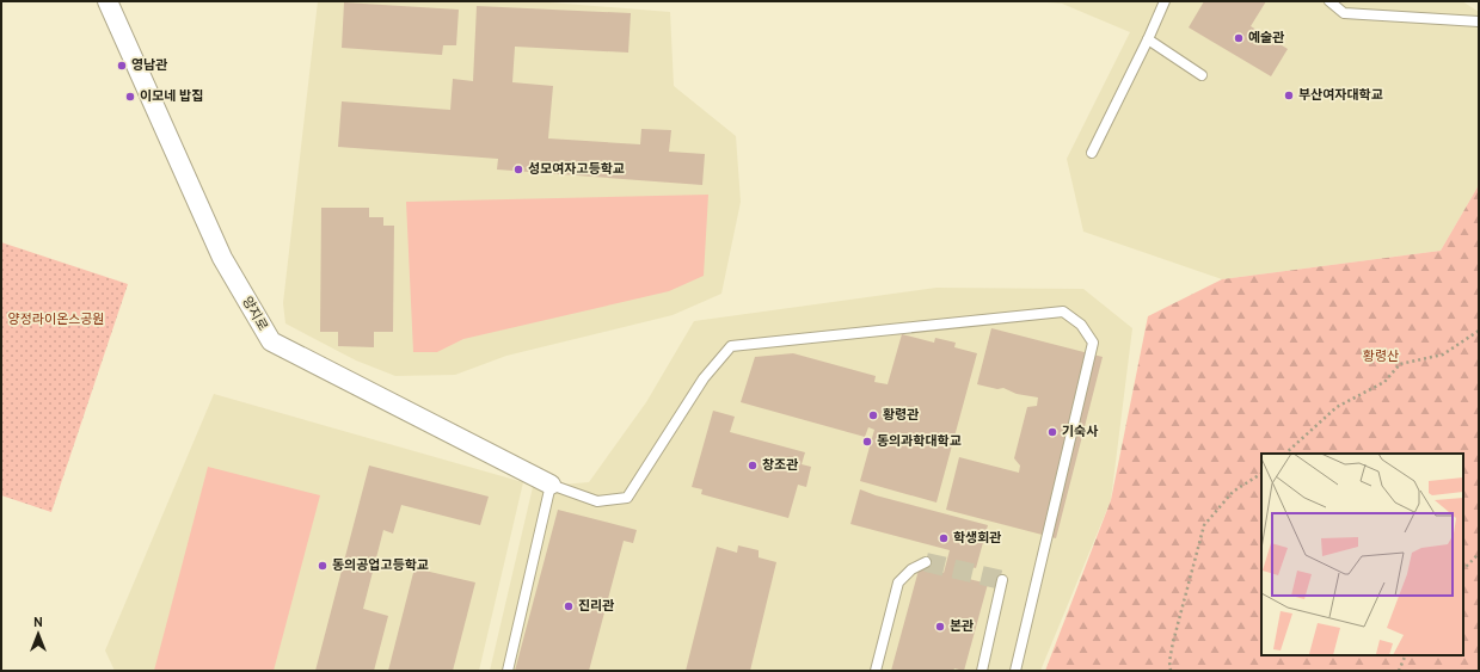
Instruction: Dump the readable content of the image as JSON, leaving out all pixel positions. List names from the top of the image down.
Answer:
{
  "streets": {
    "street": ["양지로"]
  },
  "parks": ["양정라이온스공원", "황령산"],
  "places": [
    "예술관",
    "영남관",
    "부산여자대학교",
    "이모네 밥집",
    "성모여자고등학교",
    "황령관",
    "기숙사",
    "동의과학대학교",
    "창조관",
    "학생회관",
    "동의공업고등학교",
    "진리관",
    "본관"
  ],
  "north": "top"
}
